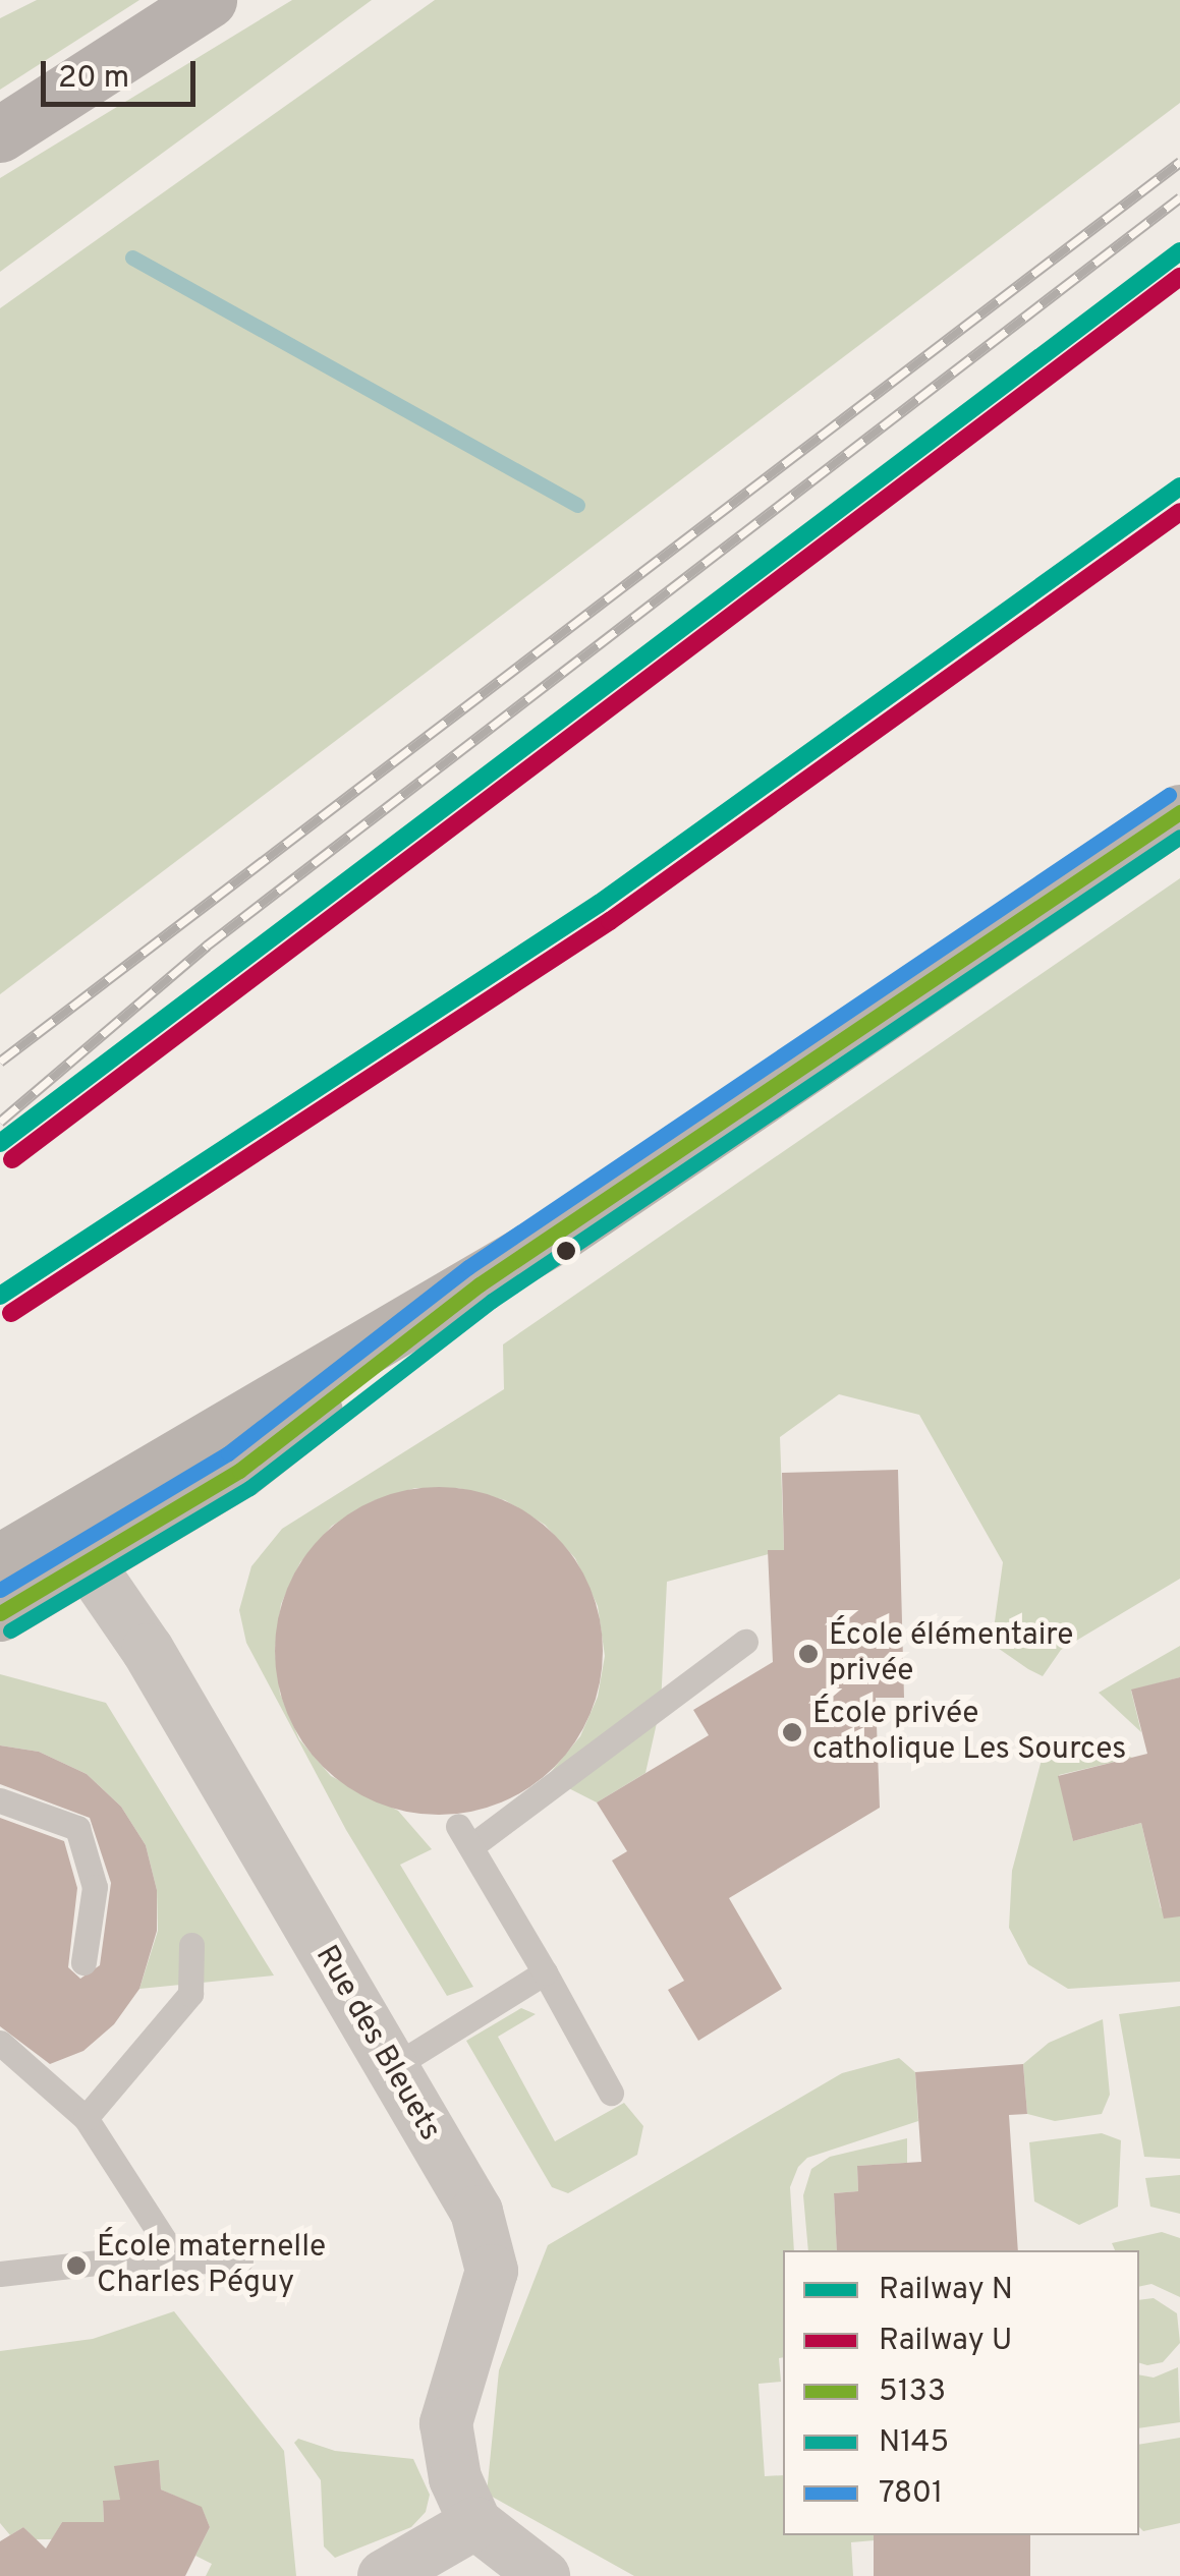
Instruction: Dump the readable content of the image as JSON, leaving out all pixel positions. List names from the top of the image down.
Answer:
{
  "streets": {
    "street": ["Rue des Bleuets"]
  },
  "places": ["École élémentaire privée", "École privée catholique Les Sources", "École maternelle Charles Péguy"],
  "lines": [
    "rail line N",
    "rail line U",
    "transit line 7801",
    "transit line 5133",
    "transit line N145"
  ],
  "legend": [
    "Railway N",
    "Railway U",
    "5133",
    "N145",
    "7801"
  ],
  "scale_bar": "20 m"
}
